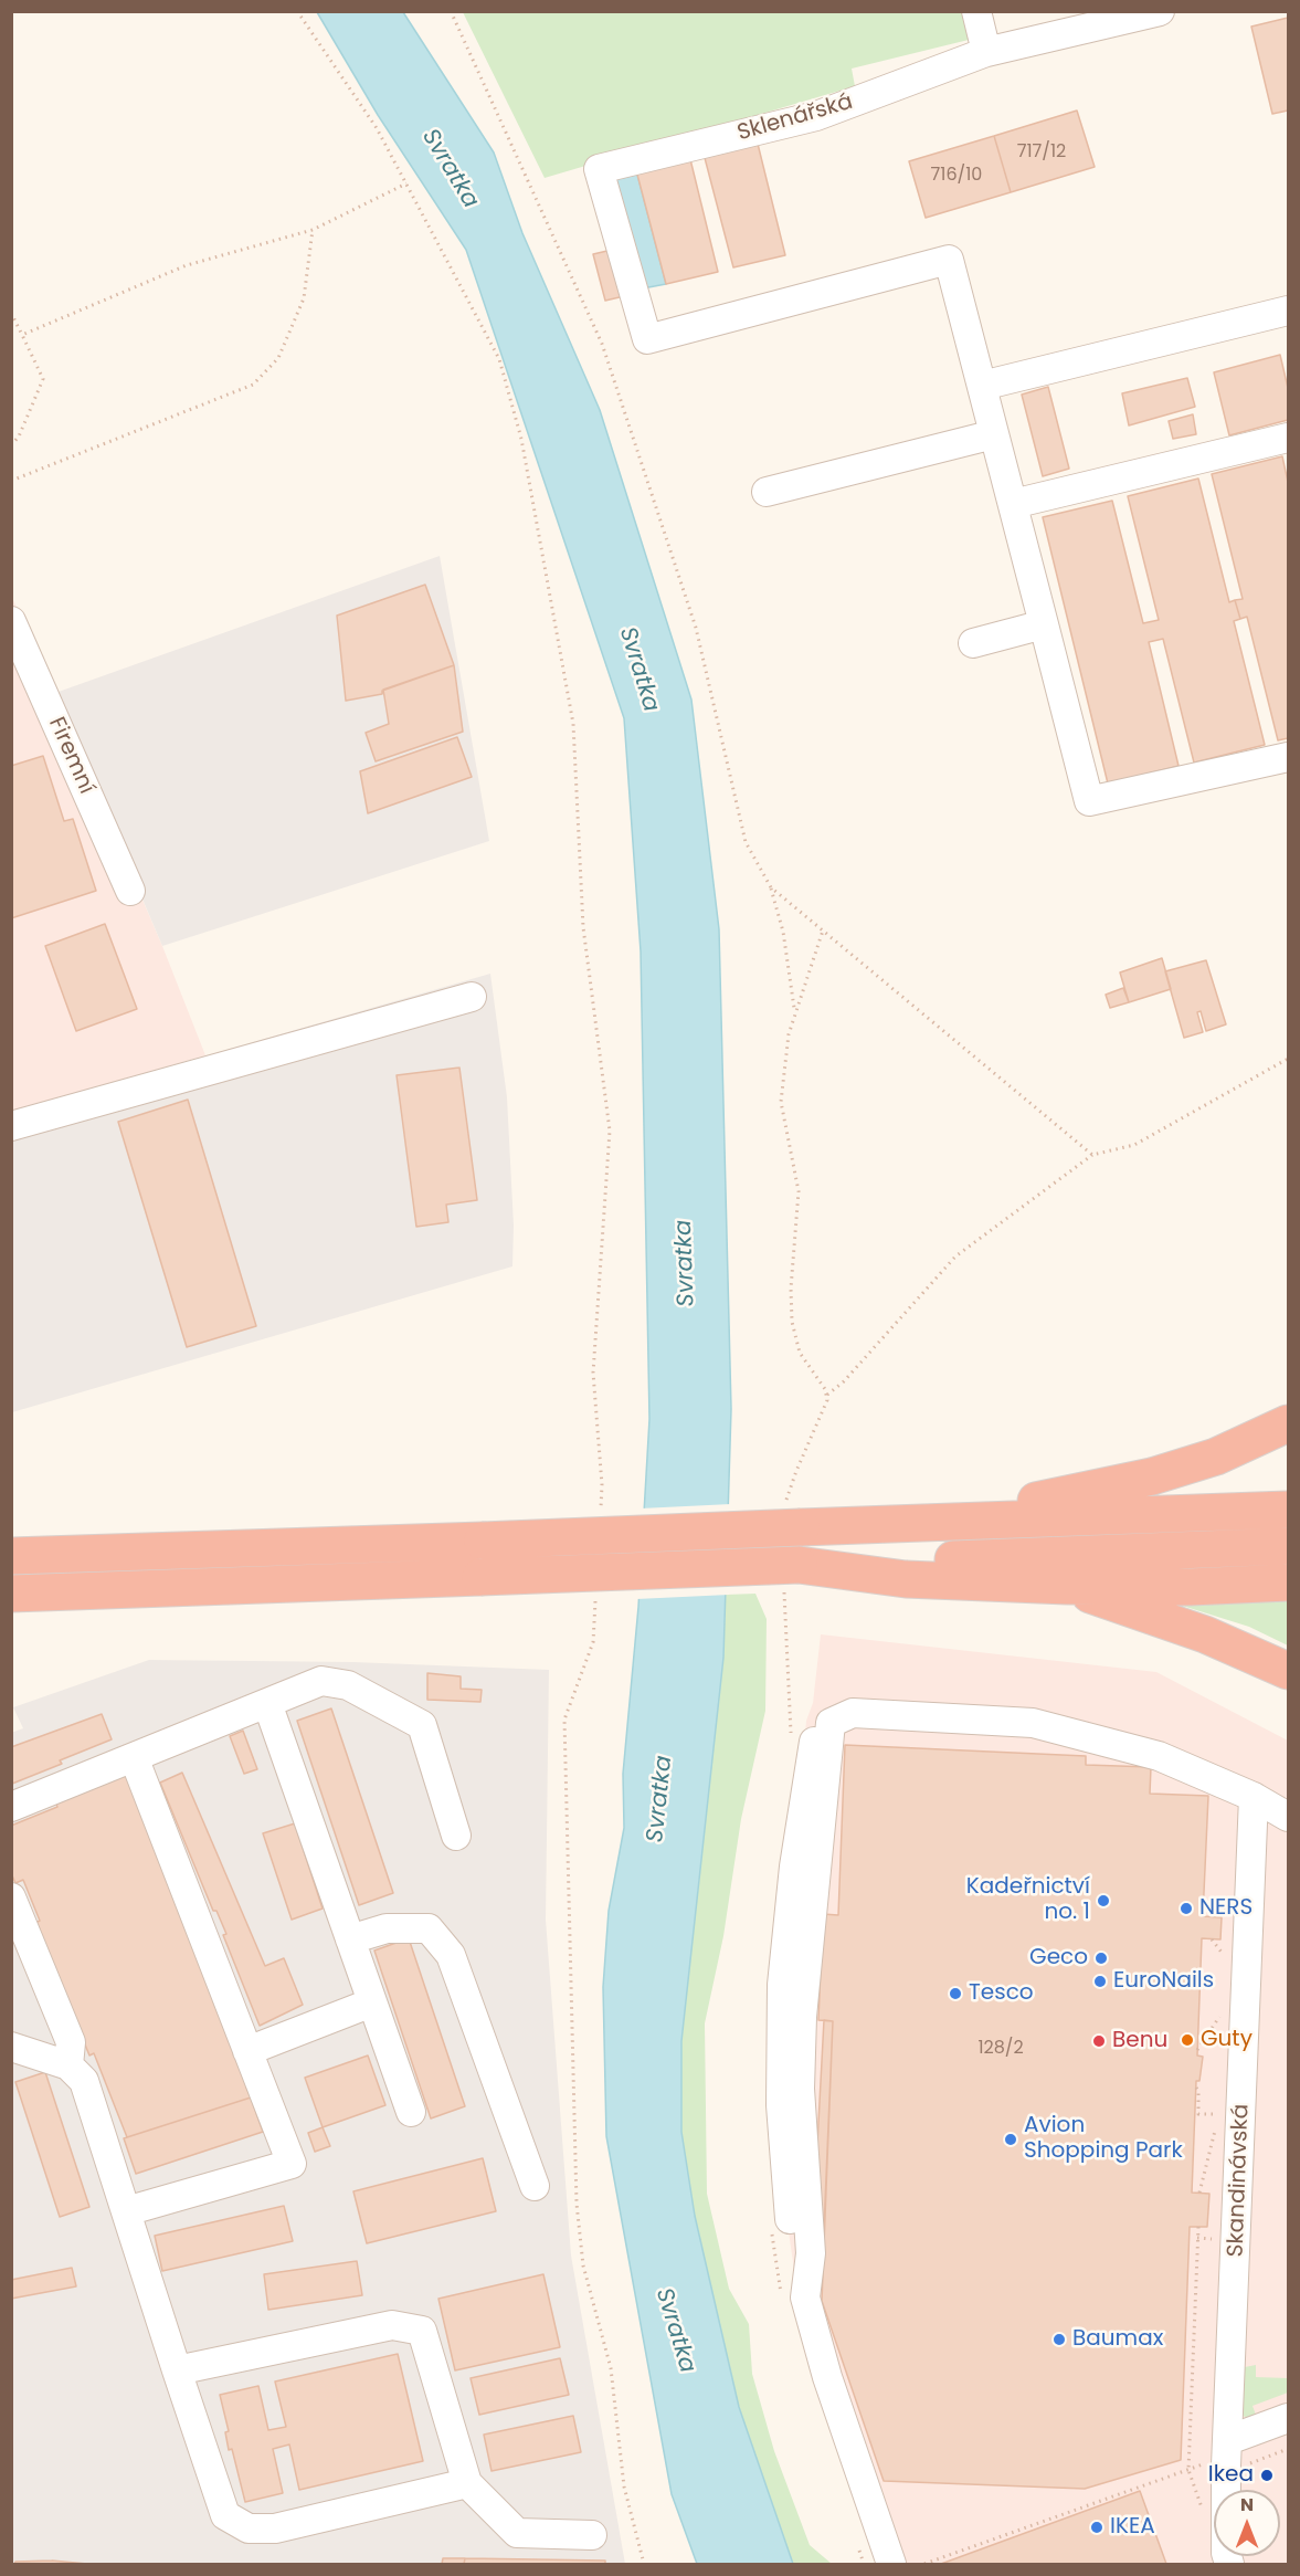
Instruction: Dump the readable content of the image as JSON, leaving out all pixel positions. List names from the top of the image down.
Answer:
{
  "streets": {
    "street": ["Sklenářská", "Firemní", "Skandinávská"]
  },
  "water": ["Svratka"],
  "places": [
    "Kadeřnictví no. 1",
    "NERS",
    "Geco",
    "EuroNails",
    "Tesco",
    "Guty",
    "Benu",
    "Avion Shopping Park",
    "Baumax",
    "Ikea",
    "IKEA"
  ],
  "house_numbers": ["717/12", "716/10", "128/2"],
  "north": "top"
}
